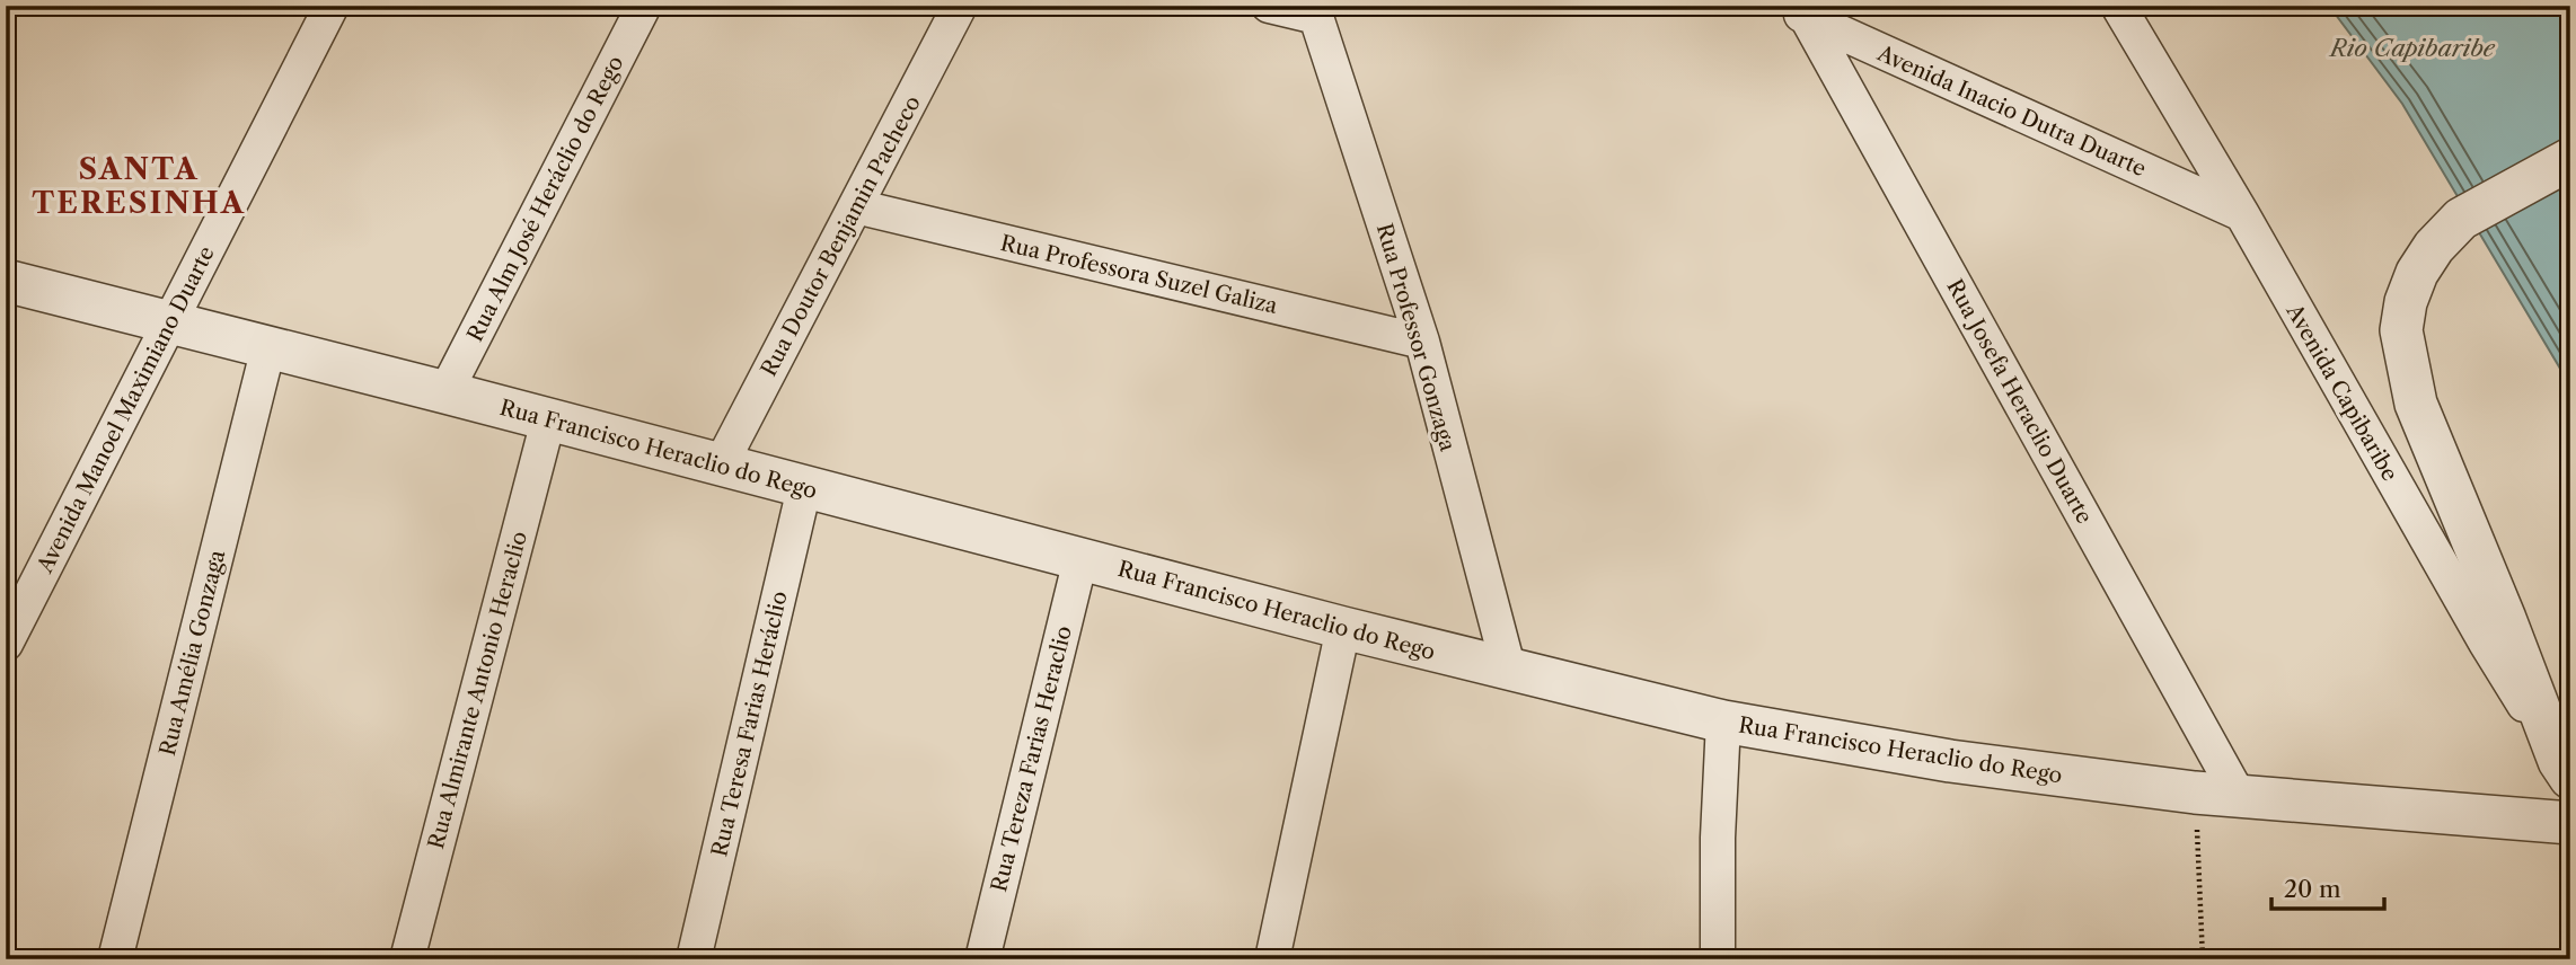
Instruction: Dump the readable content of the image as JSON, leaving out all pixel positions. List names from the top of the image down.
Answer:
{
  "streets": {
    "street": [
      "Avenida Inacio Dutra Duarte",
      "Rua Alm José Heráclio do Rego",
      "Rua Doutor Benjamin Pacheco",
      "Rua Professora Suzel Galiza",
      "Rua Professor Gonzaga",
      "Avenida Capibaribe",
      "Rua Josefa Heraclio Duarte",
      "Avenida Manoel Maximiano Duarte",
      "Rua Francisco Heraclio do Rego",
      "Rua Amélia Gonzaga",
      "Rua Almirante Antonio Heraclio",
      "Rua Teresa Farias Heráclio",
      "Rua Tereza Farias Heraclio"
    ]
  },
  "crossings": [
    ["Avenida Inacio Dutra Duarte", "Avenida Capibaribe"],
    ["Avenida Inacio Dutra Duarte", "Rua Josefa Heraclio Duarte"],
    ["Rua Alm José Heráclio do Rego", "Rua Francisco Heraclio do Rego"],
    ["Rua Doutor Benjamin Pacheco", "Rua Professora Suzel Galiza"],
    ["Rua Doutor Benjamin Pacheco", "Rua Francisco Heraclio do Rego"],
    ["Rua Professora Suzel Galiza", "Rua Professor Gonzaga"],
    ["Rua Professor Gonzaga", "Rua Francisco Heraclio do Rego"],
    ["Rua Josefa Heraclio Duarte", "Rua Francisco Heraclio do Rego"],
    ["Avenida Manoel Maximiano Duarte", "Rua Francisco Heraclio do Rego"],
    ["Rua Francisco Heraclio do Rego", "Rua Amélia Gonzaga"],
    ["Rua Francisco Heraclio do Rego", "Rua Almirante Antonio Heraclio"],
    ["Rua Francisco Heraclio do Rego", "Rua Teresa Farias Heráclio"],
    ["Rua Francisco Heraclio do Rego", "Rua Tereza Farias Heraclio"]
  ],
  "districts": ["SANTA TERESINHA"],
  "water": ["Rio Capibaribe"],
  "scale_bar": "20 m"
}
